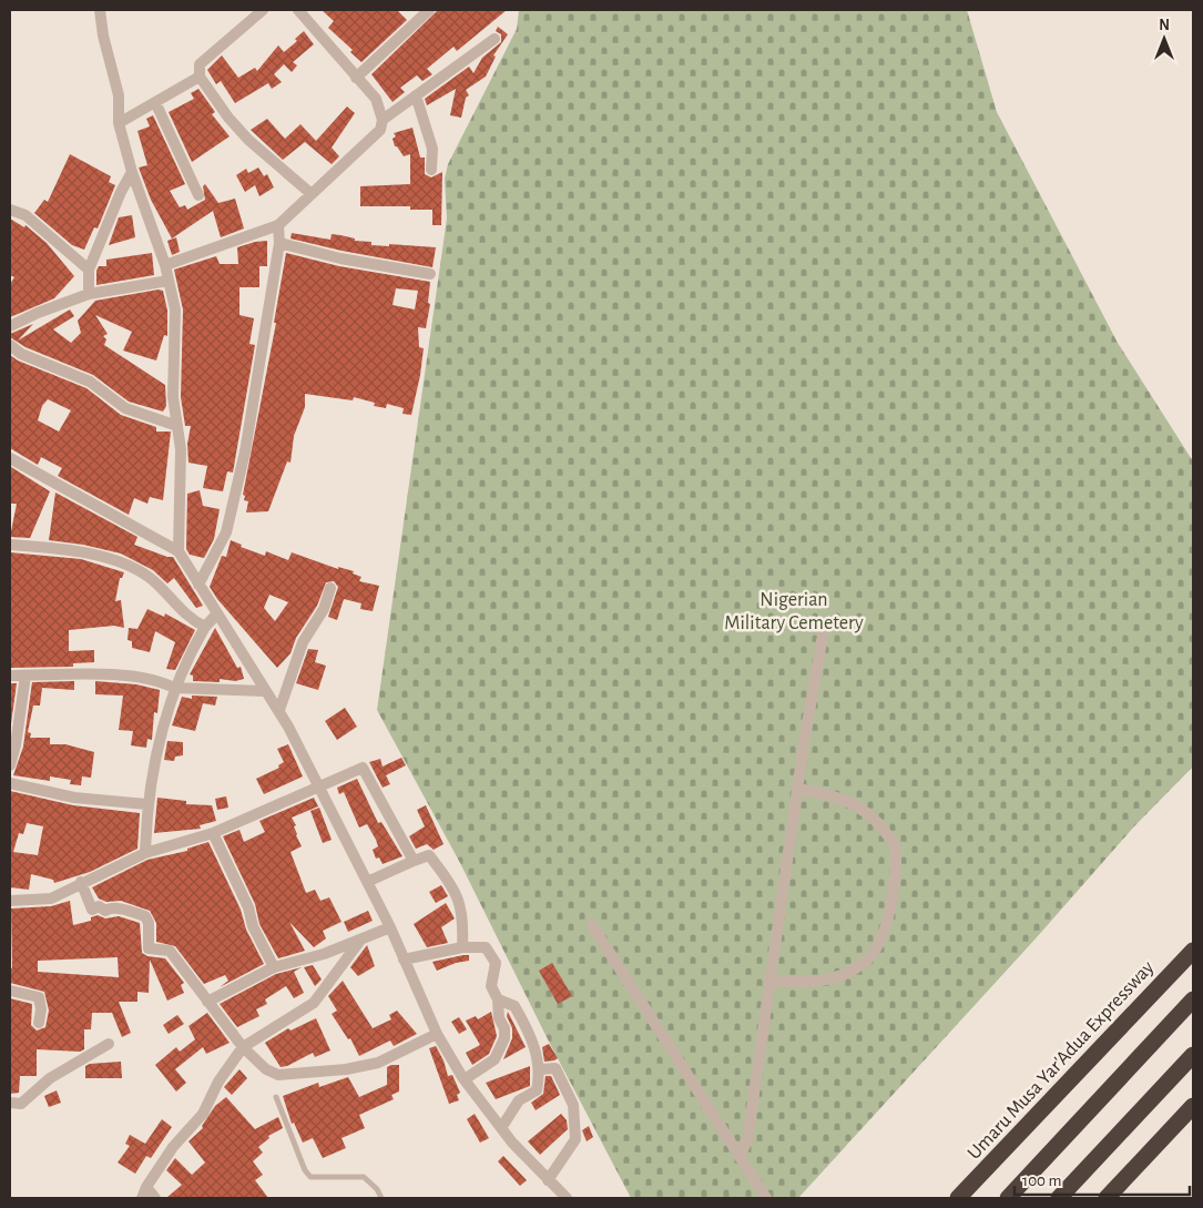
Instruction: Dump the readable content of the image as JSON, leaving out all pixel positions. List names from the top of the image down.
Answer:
{
  "streets": {
    "highway": ["Umaru Musa Yar'Adua Expressway"]
  },
  "parks": ["Nigerian Military Cemetery"],
  "scale_bar": "100 m",
  "north": "top"
}
